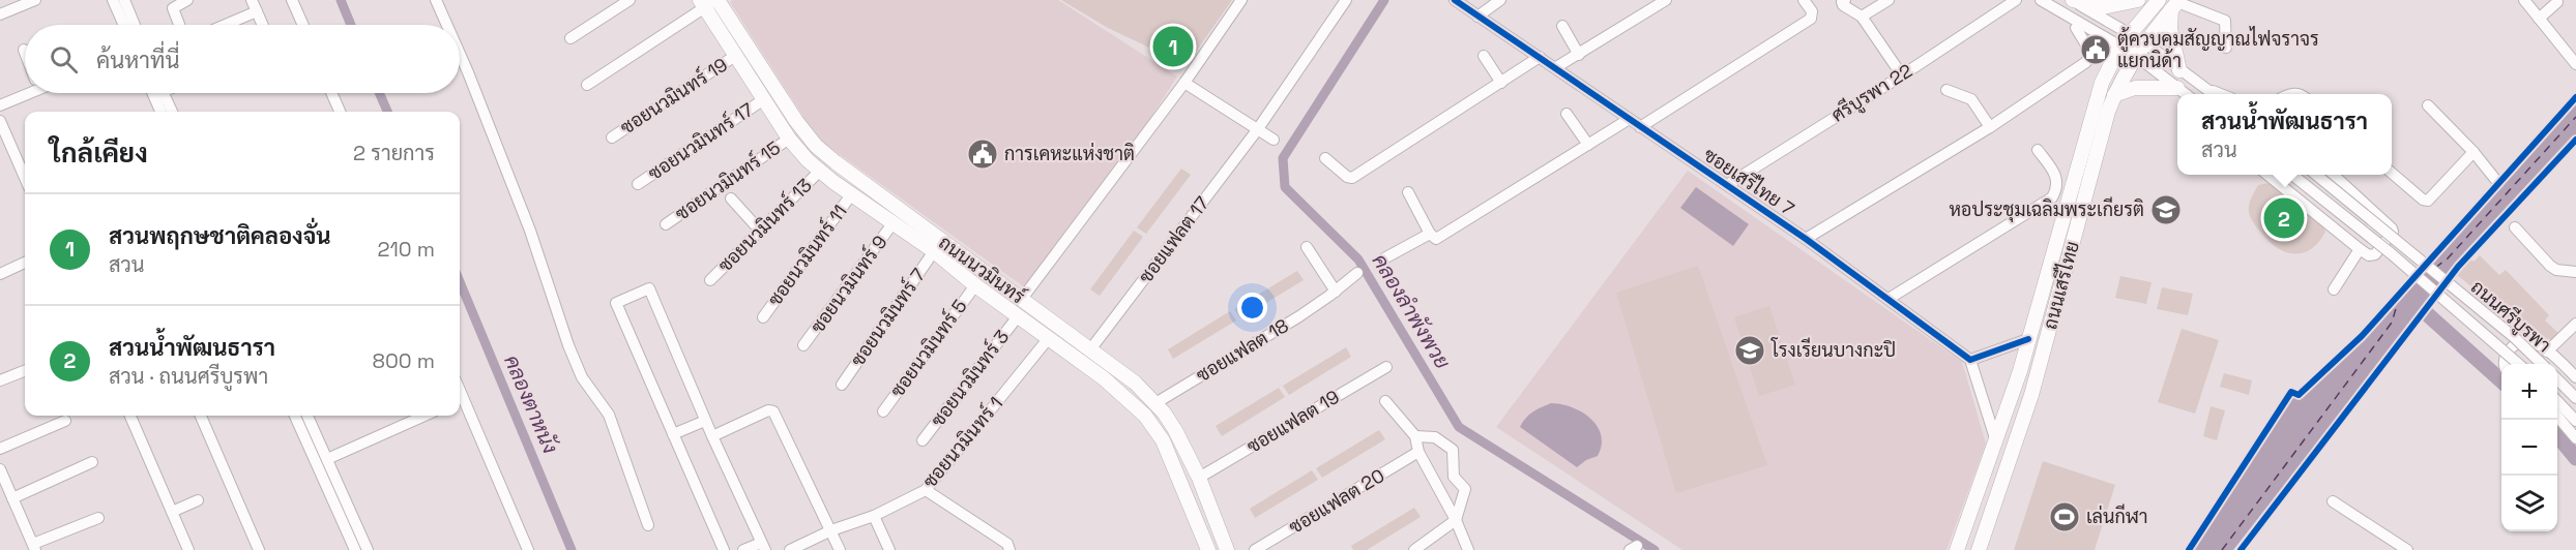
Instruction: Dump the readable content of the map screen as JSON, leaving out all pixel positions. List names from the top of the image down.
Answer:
{
  "streets": {
    "main road": ["ถนนนวมินทร์", "ถนนเสรีไทย"],
    "street": [
      "ศรีบูรพา 22",
      "ซอยนวมินทร์ 19",
      "ซอยนวมินทร์ 17",
      "ซอยนวมินทร์ 15",
      "ซอยเสรีไทย 7",
      "ซอยนวมินทร์ 13",
      "ซอยแฟลต 17",
      "ซอยนวมินทร์ 11",
      "ซอยนวมินทร์ 9",
      "ถนนศรีบูรพา",
      "ซอยนวมินทร์ 7",
      "ซอยนวมินทร์ 5",
      "ซอยแฟลต 18",
      "ซอยนวมินทร์ 3",
      "ซอยแฟลต 19",
      "ซอยนวมินทร์ 1",
      "ซอยแฟลต 20"
    ]
  },
  "crossings": [
    ["ศรีบูรพา 22", "ซอยเสรีไทย 7"],
    ["ซอยนวมินทร์ 19", "ถนนนวมินทร์"],
    ["ซอยนวมินทร์ 17", "ถนนนวมินทร์"],
    ["ซอยนวมินทร์ 15", "ถนนนวมินทร์"],
    ["ซอยนวมินทร์ 13", "ถนนนวมินทร์"],
    ["ซอยแฟลต 17", "ถนนนวมินทร์"],
    ["ซอยนวมินทร์ 11", "ถนนนวมินทร์"],
    ["ถนนนวมินทร์", "ซอยนวมินทร์ 9"],
    ["ถนนนวมินทร์", "ซอยนวมินทร์ 7"],
    ["ถนนนวมินทร์", "ซอยนวมินทร์ 5"],
    ["ถนนนวมินทร์", "ซอยแฟลต 18"],
    ["ถนนนวมินทร์", "ซอยนวมินทร์ 3"],
    ["ถนนนวมินทร์", "ซอยแฟลต 19"],
    ["ถนนนวมินทร์", "ซอยนวมินทร์ 1"]
  ],
  "water": ["คลองลำพังพวย", "คลองตาหนัง"],
  "places": {
    "public building": ["ตู้ควบคุมสัญญาณไฟจราจร แยกนิด้า", "การเคหะแห่งชาติ"],
    "school or university": ["หอประชุมเฉลิมพระเกียรติ", "โรงเรียนบางกะปิ"],
    "sports": ["เล่นกีฬา"]
  },
  "page": {
    "pins": ["1", "2"],
    "search": "ค้นหาที่นี่",
    "popup": ["สวนน้ำพัฒนธารา", "สวน"],
    "heading": ["ใกล้เคียง", "2 รายการ"],
    "list": [
      {
        "mark": "1",
        "name": "สวนพฤกษชาติคลองจั่น",
        "note": "สวน",
        "value": "210 m"
      },
      {
        "mark": "2",
        "name": "สวนน้ำพัฒนธารา",
        "note": "สวน · ถนนศรีบูรพา",
        "value": "800 m"
      }
    ],
    "map_buttons": ["+", "−"]
  }
}
